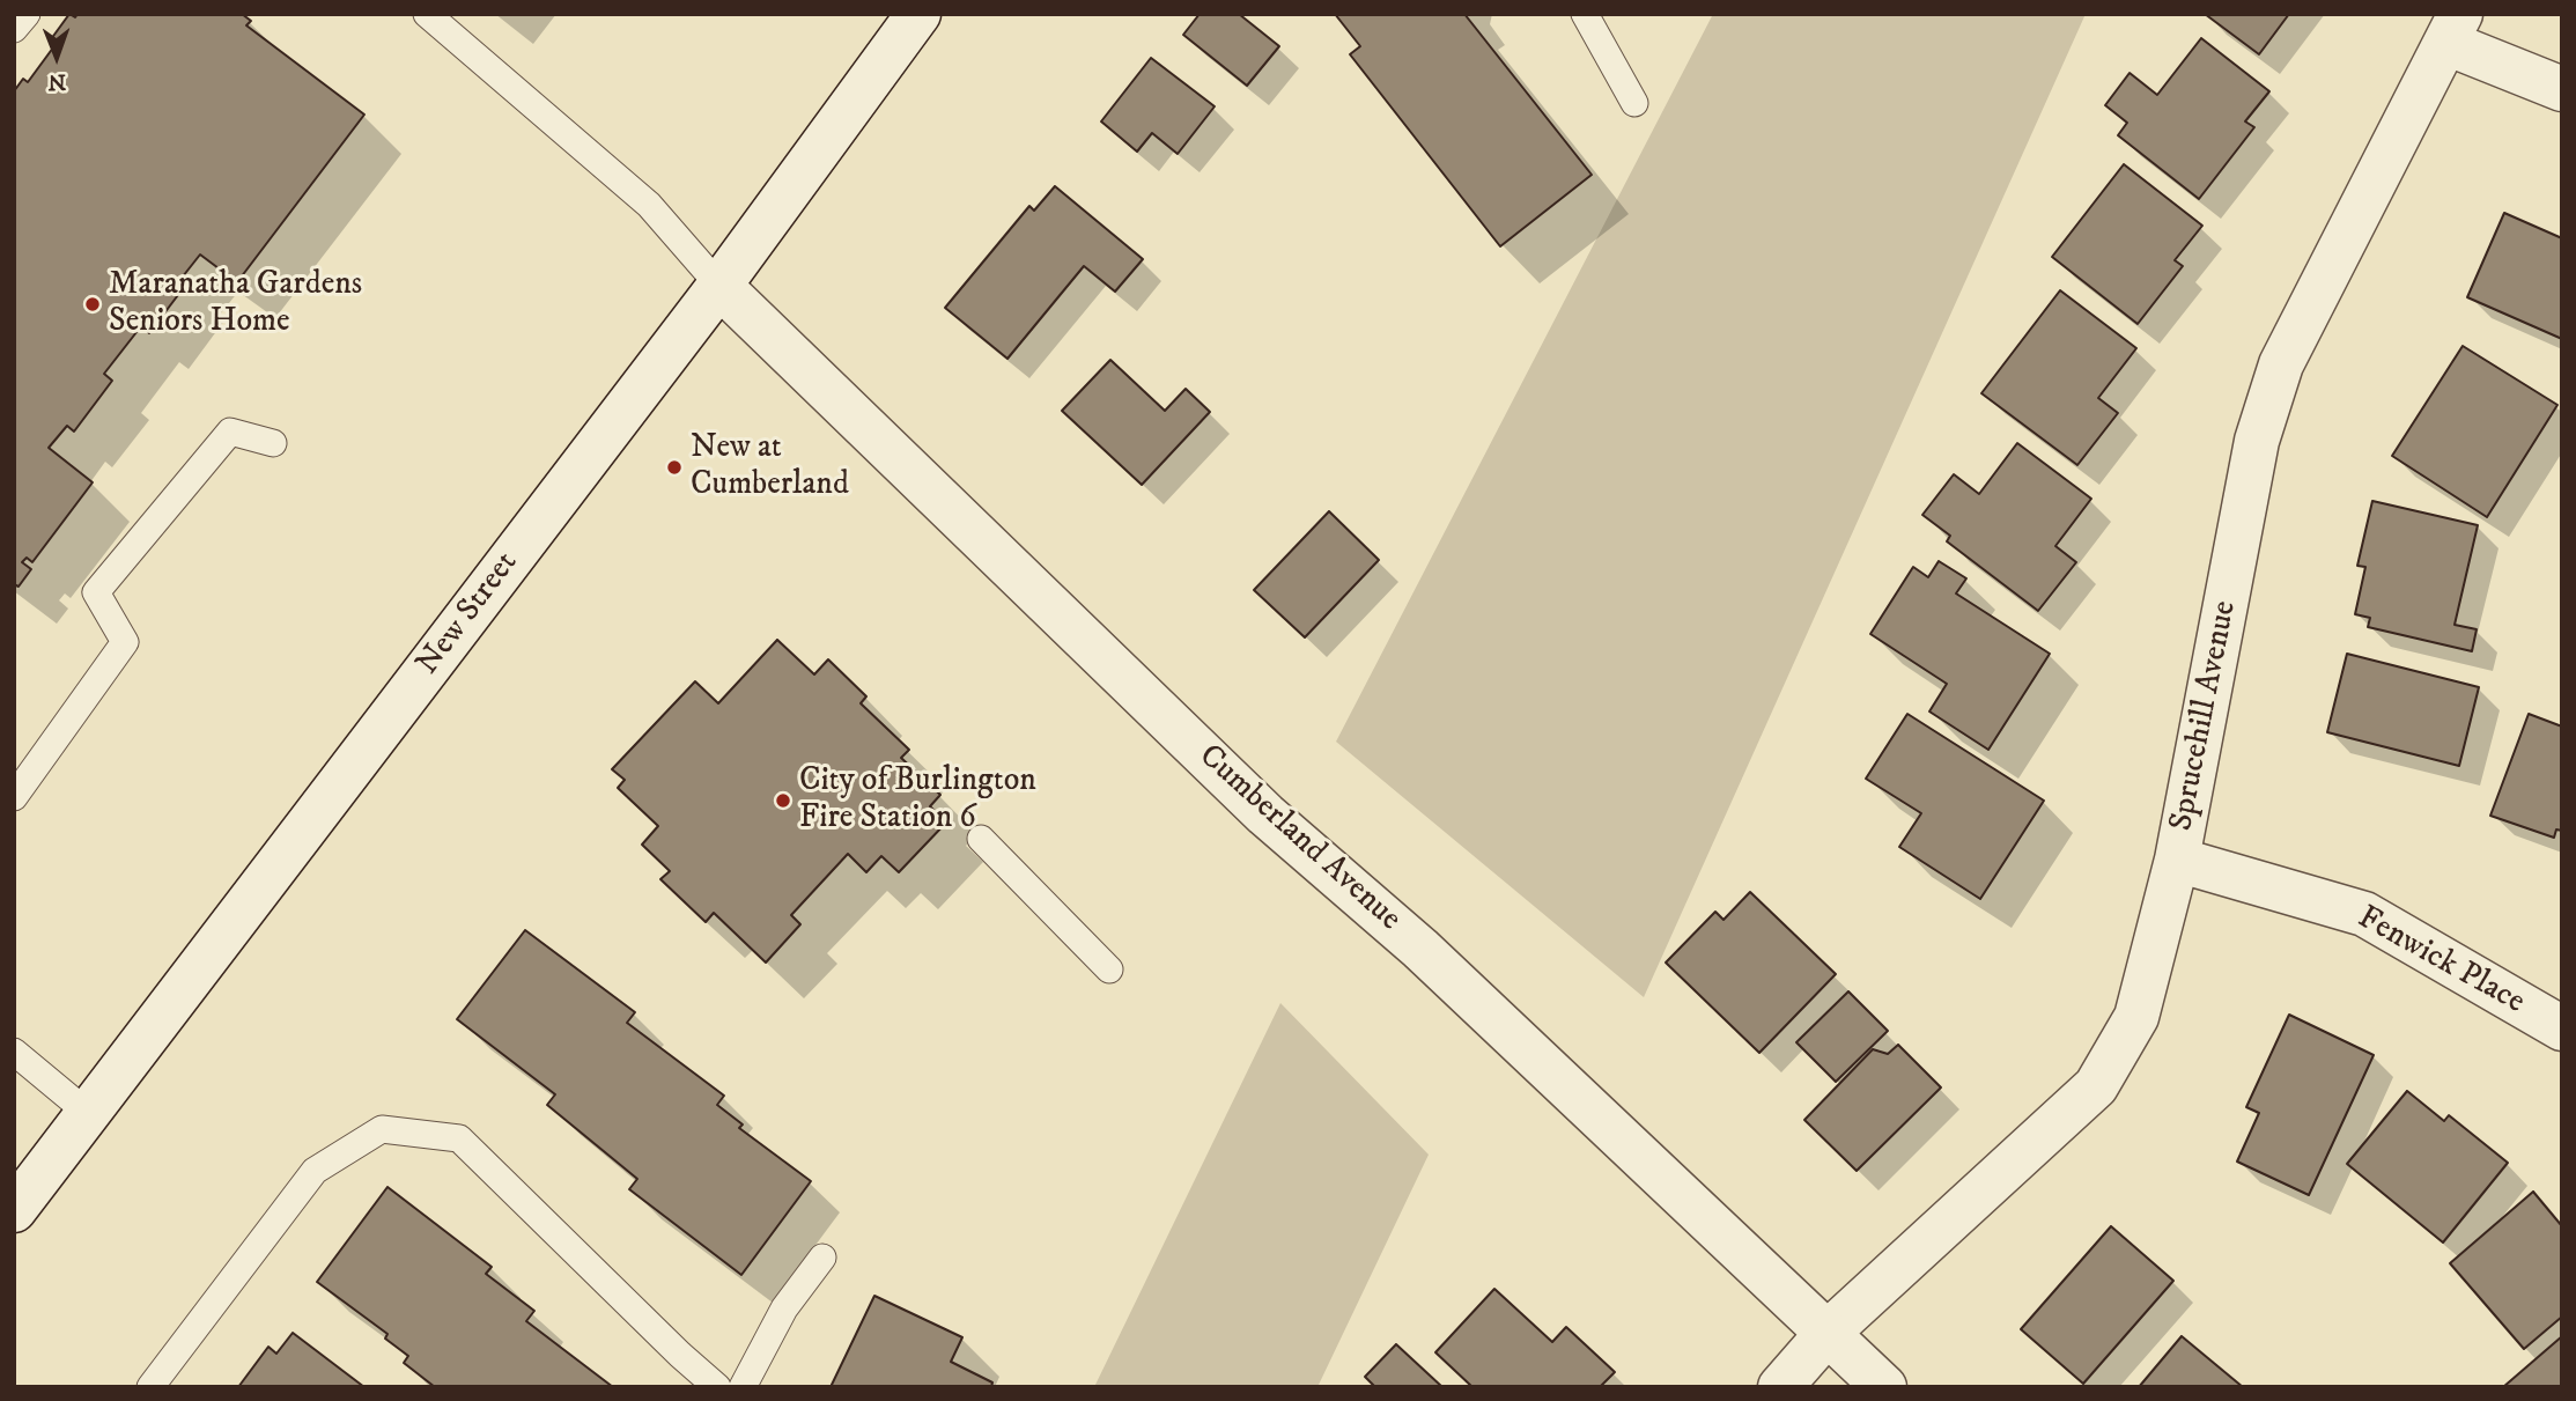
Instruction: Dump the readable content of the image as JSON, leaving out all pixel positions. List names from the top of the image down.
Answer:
{
  "streets": {
    "street": [
      "New Street",
      "Sprucehill Avenue",
      "Cumberland Avenue",
      "Fenwick Place"
    ]
  },
  "crossings": [
    ["New Street", "Cumberland Avenue"],
    ["Sprucehill Avenue", "Cumberland Avenue"],
    ["Sprucehill Avenue", "Fenwick Place"]
  ],
  "places": ["Maranatha Gardens Seniors Home", "New at Cumberland", "City of Burlington Fire Station 6"],
  "north": "bottom"
}
